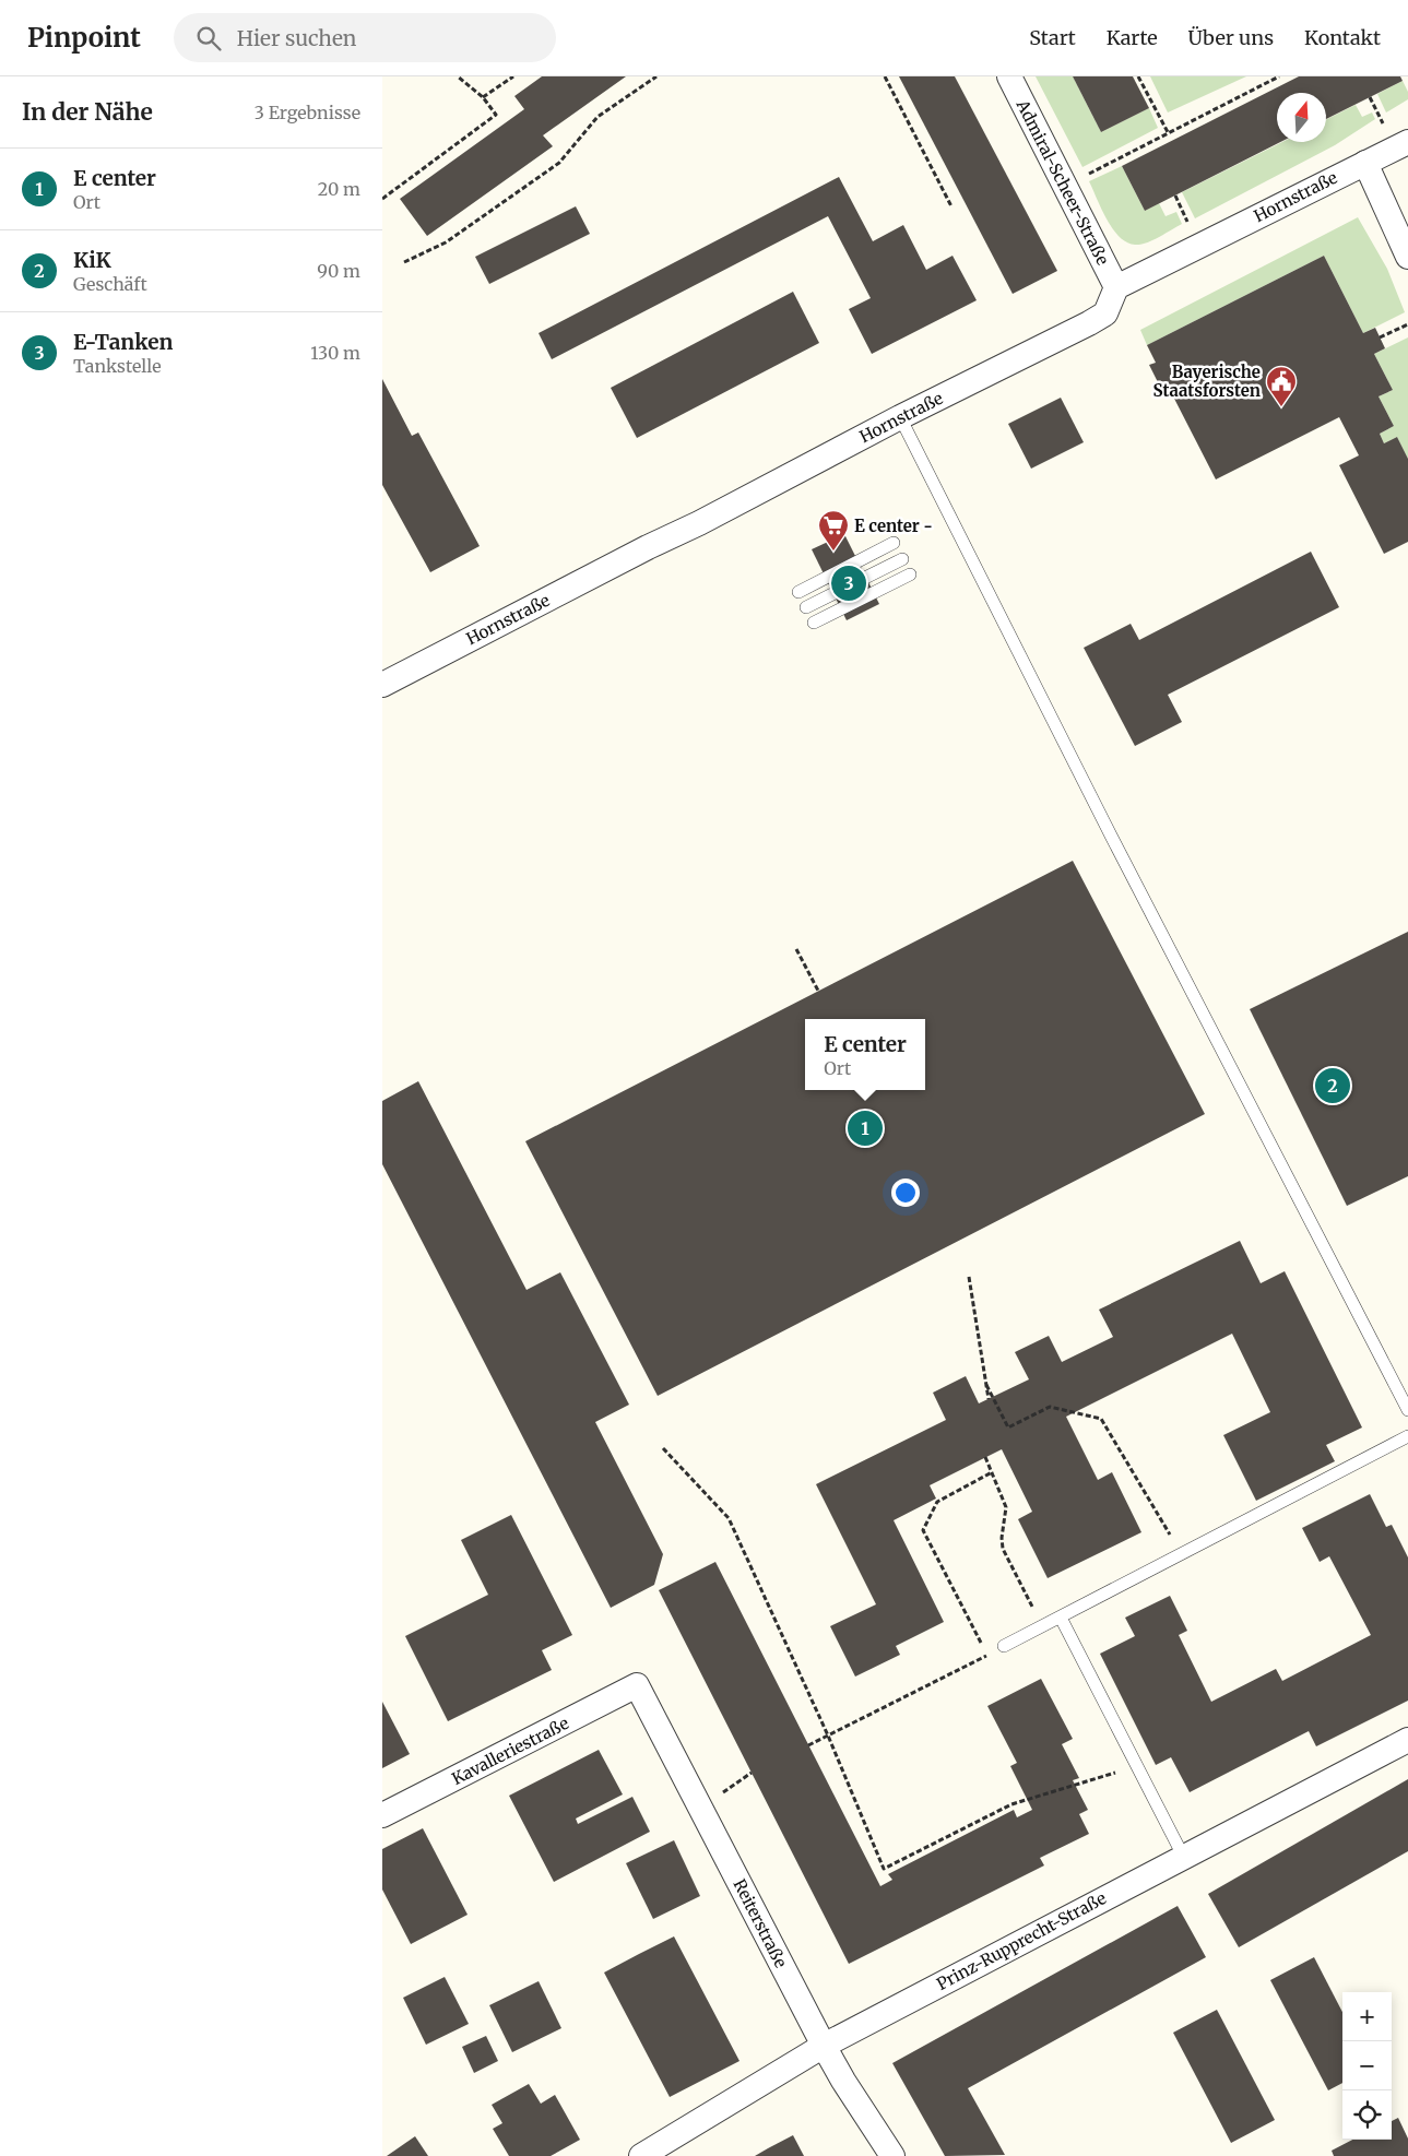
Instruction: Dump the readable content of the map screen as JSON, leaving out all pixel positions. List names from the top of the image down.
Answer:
{
  "streets": {
    "street": [
      "Admiral-Scheer-Straße",
      "Hornstraße",
      "Kavalleriestraße",
      "Reiterstraße",
      "Prinz-Rupprecht-Straße"
    ]
  },
  "crossings": [
    ["Admiral-Scheer-Straße", "Hornstraße"],
    ["Kavalleriestraße", "Reiterstraße"],
    ["Reiterstraße", "Prinz-Rupprecht-Straße"]
  ],
  "places": {
    "public building": ["Bayerische Staatsforsten"],
    "supermarket": ["E center -"]
  },
  "north": "top",
  "page": {
    "header": "Pinpoint",
    "search": "Hier suchen",
    "nav": [
      "Start",
      "Karte",
      "Über uns",
      "Kontakt"
    ],
    "heading": ["In der Nähe", "3 Ergebnisse"],
    "list": [
      {
        "mark": "1",
        "name": "E center",
        "note": "Ort",
        "value": "20 m"
      },
      {
        "mark": "2",
        "name": "KiK",
        "note": "Geschäft",
        "value": "90 m"
      },
      {
        "mark": "3",
        "name": "E-Tanken",
        "note": "Tankstelle",
        "value": "130 m"
      }
    ],
    "pins": ["3", "2", "1"],
    "popup": ["E center", "Ort"],
    "map_buttons": ["+", "−"]
  }
}
